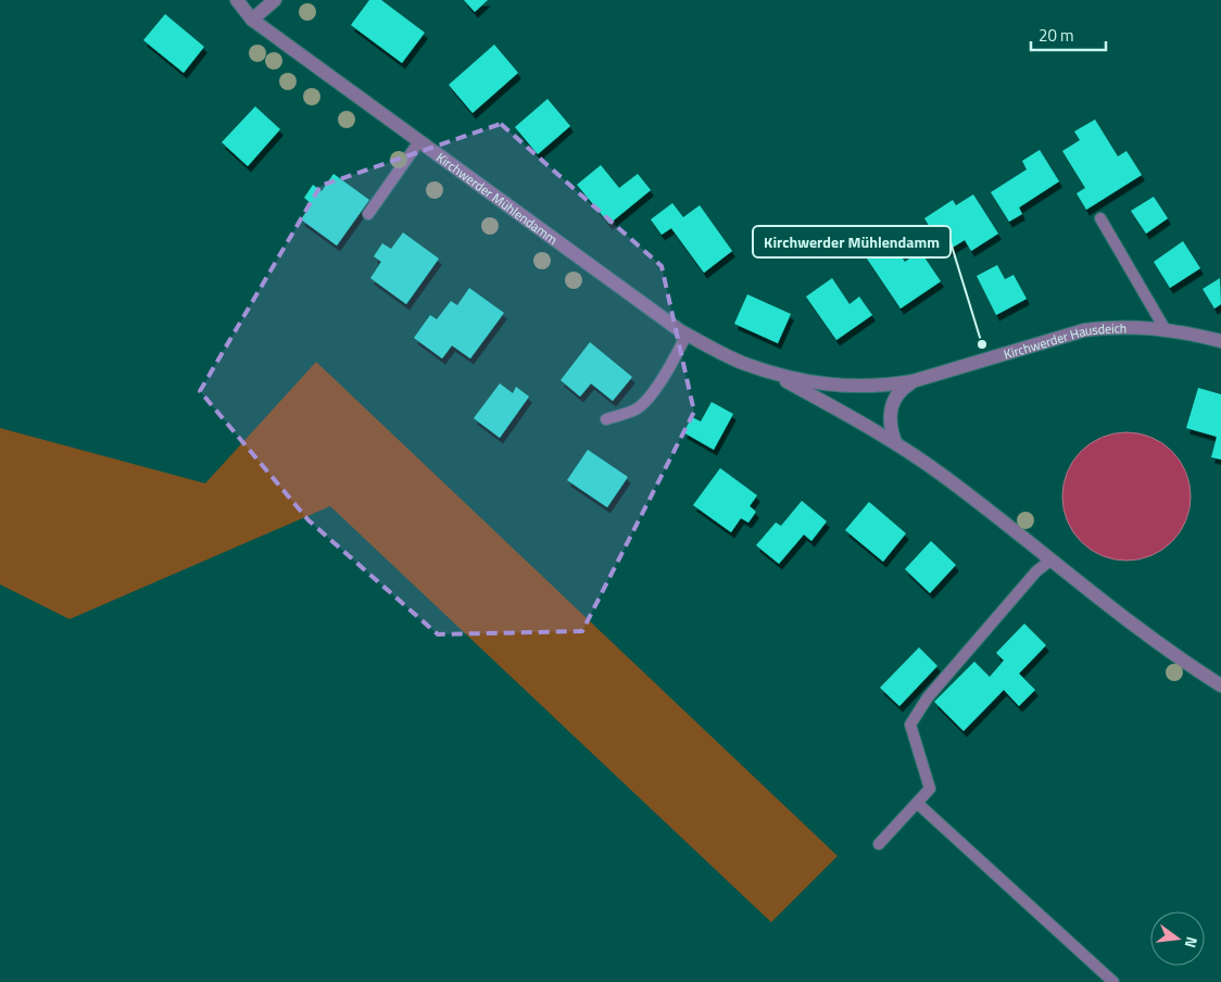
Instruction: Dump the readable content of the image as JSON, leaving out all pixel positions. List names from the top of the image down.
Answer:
{
  "streets": {
    "street": ["Kirchwerder Mühlendamm", "Kirchwerder Hausdeich"]
  },
  "crossings": [
    ["Kirchwerder Mühlendamm", "Kirchwerder Hausdeich"]
  ],
  "places": ["Kirchwerder Mühlendamm"],
  "scale_bar": "20 m",
  "north": "right"
}
